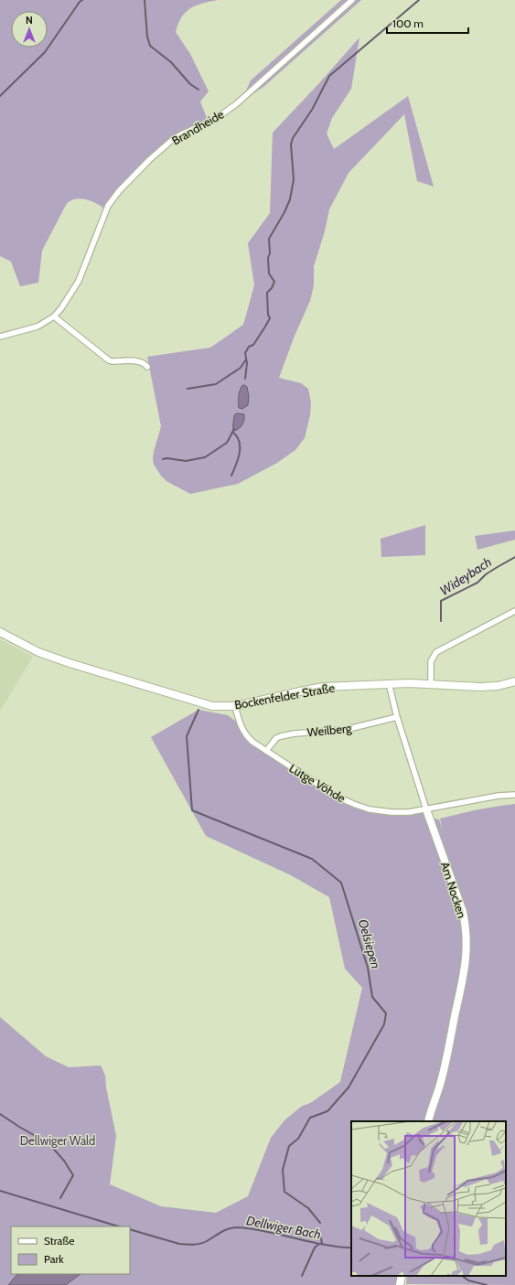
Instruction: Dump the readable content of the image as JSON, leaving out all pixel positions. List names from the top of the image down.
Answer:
{
  "streets": {
    "main road": ["Bockenfelder Straße", "Am Nocken"],
    "street": ["Brandheide", "Weilberg", "Lütge Vöhde"]
  },
  "crossings": [
    ["Bockenfelder Straße", "Lütge Vöhde"],
    ["Bockenfelder Straße", "Am Nocken"],
    ["Weilberg", "Lütge Vöhde"],
    ["Weilberg", "Am Nocken"],
    ["Lütge Vöhde", "Am Nocken"]
  ],
  "water": ["Wideybach", "Oelsiepen", "Dellwiger Bach"],
  "parks": ["Dellwiger Wald"],
  "legend": ["Straße", "Park"],
  "scale_bar": "100 m",
  "north": "top"
}
